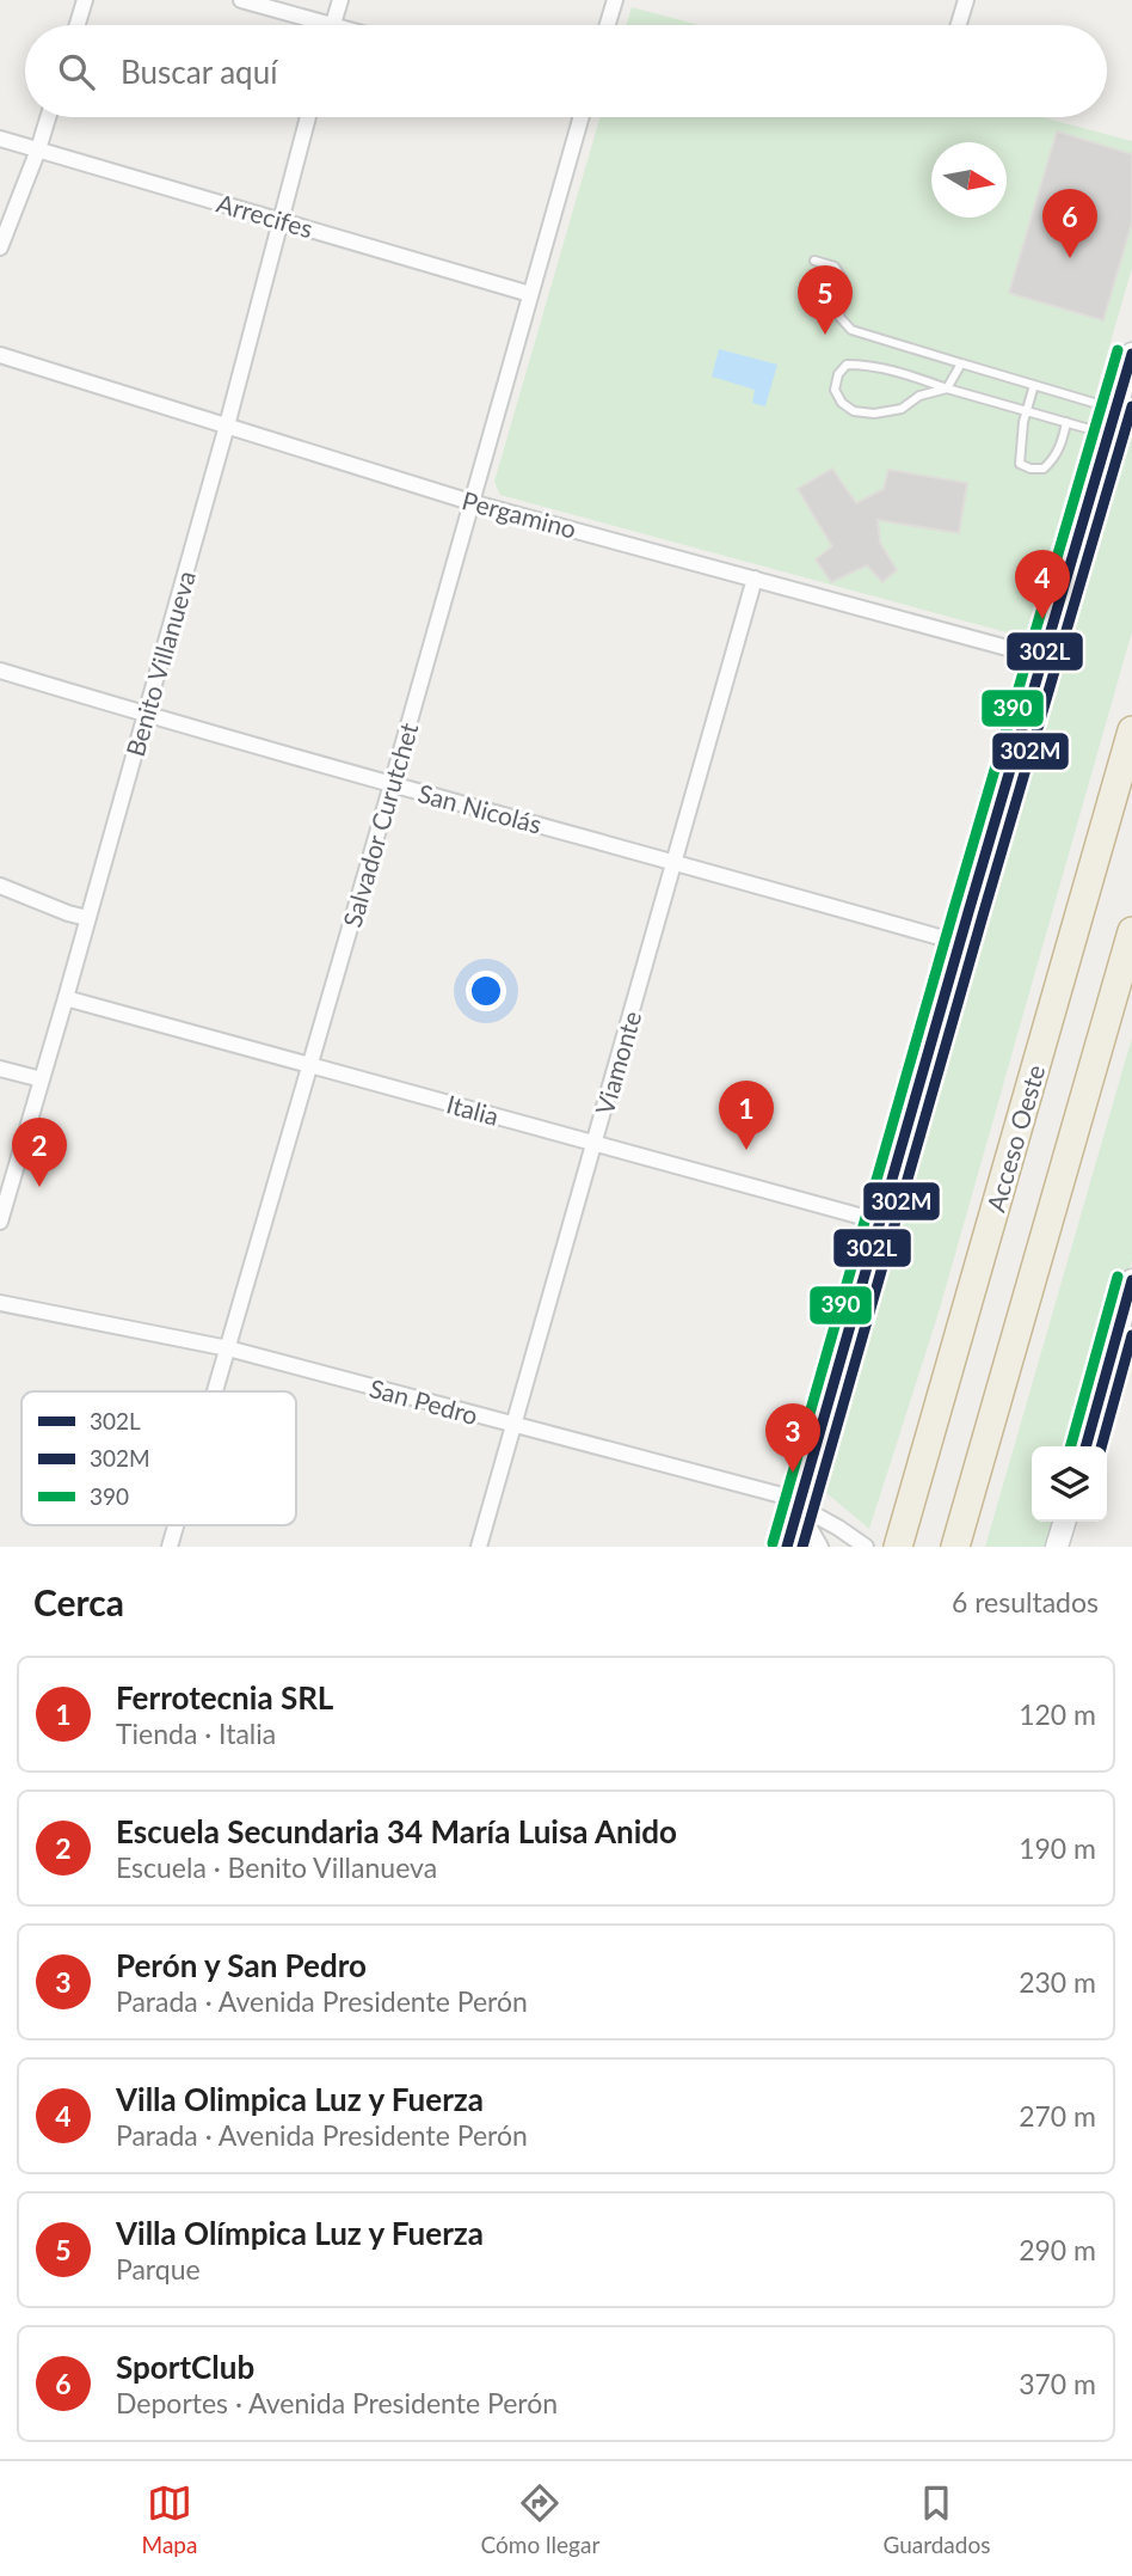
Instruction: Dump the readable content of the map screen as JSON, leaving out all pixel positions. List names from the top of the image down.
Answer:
{
  "streets": {
    "highway": ["Acceso Oeste"],
    "street": [
      "Arrecifes",
      "Pergamino",
      "Benito Villanueva",
      "San Nicolás",
      "Salvador Curutchet",
      "Viamonte",
      "Italia",
      "San Pedro"
    ]
  },
  "crossings": [
    ["Arrecifes", "Benito Villanueva"],
    ["Arrecifes", "Salvador Curutchet"],
    ["Pergamino", "Benito Villanueva"],
    ["Pergamino", "Salvador Curutchet"],
    ["Pergamino", "Viamonte"],
    ["Benito Villanueva", "San Nicolás"],
    ["Benito Villanueva", "Italia"],
    ["San Nicolás", "Salvador Curutchet"],
    ["San Nicolás", "Viamonte"],
    ["Salvador Curutchet", "Italia"],
    ["Salvador Curutchet", "San Pedro"],
    ["Viamonte", "Italia"],
    ["Viamonte", "San Pedro"]
  ],
  "lines": ["transit line 390", "transit line 302L", "transit line 302M"],
  "legend": ["302L", "302M", "390"],
  "north": "right",
  "page": {
    "search": "Buscar aquí",
    "pins": [
      "6",
      "5",
      "4",
      "1",
      "2",
      "3"
    ],
    "heading": ["Cerca", "6 resultados"],
    "list": [
      {
        "mark": "1",
        "name": "Ferrotecnia SRL",
        "note": "Tienda · Italia",
        "value": "120 m"
      },
      {
        "mark": "2",
        "name": "Escuela Secundaria 34 María Luisa Anido",
        "note": "Escuela · Benito Villanueva",
        "value": "190 m"
      },
      {
        "mark": "3",
        "name": "Perón y San Pedro",
        "note": "Parada · Avenida Presidente Perón",
        "value": "230 m"
      },
      {
        "mark": "4",
        "name": "Villa Olimpica Luz y Fuerza",
        "note": "Parada · Avenida Presidente Perón",
        "value": "270 m"
      },
      {
        "mark": "5",
        "name": "Villa Olímpica Luz y Fuerza",
        "note": "Parque",
        "value": "290 m"
      },
      {
        "mark": "6",
        "name": "SportClub",
        "note": "Deportes · Avenida Presidente Perón",
        "value": "370 m"
      }
    ],
    "nav": ["Mapa", "Cómo llegar", "Guardados"]
  }
}
